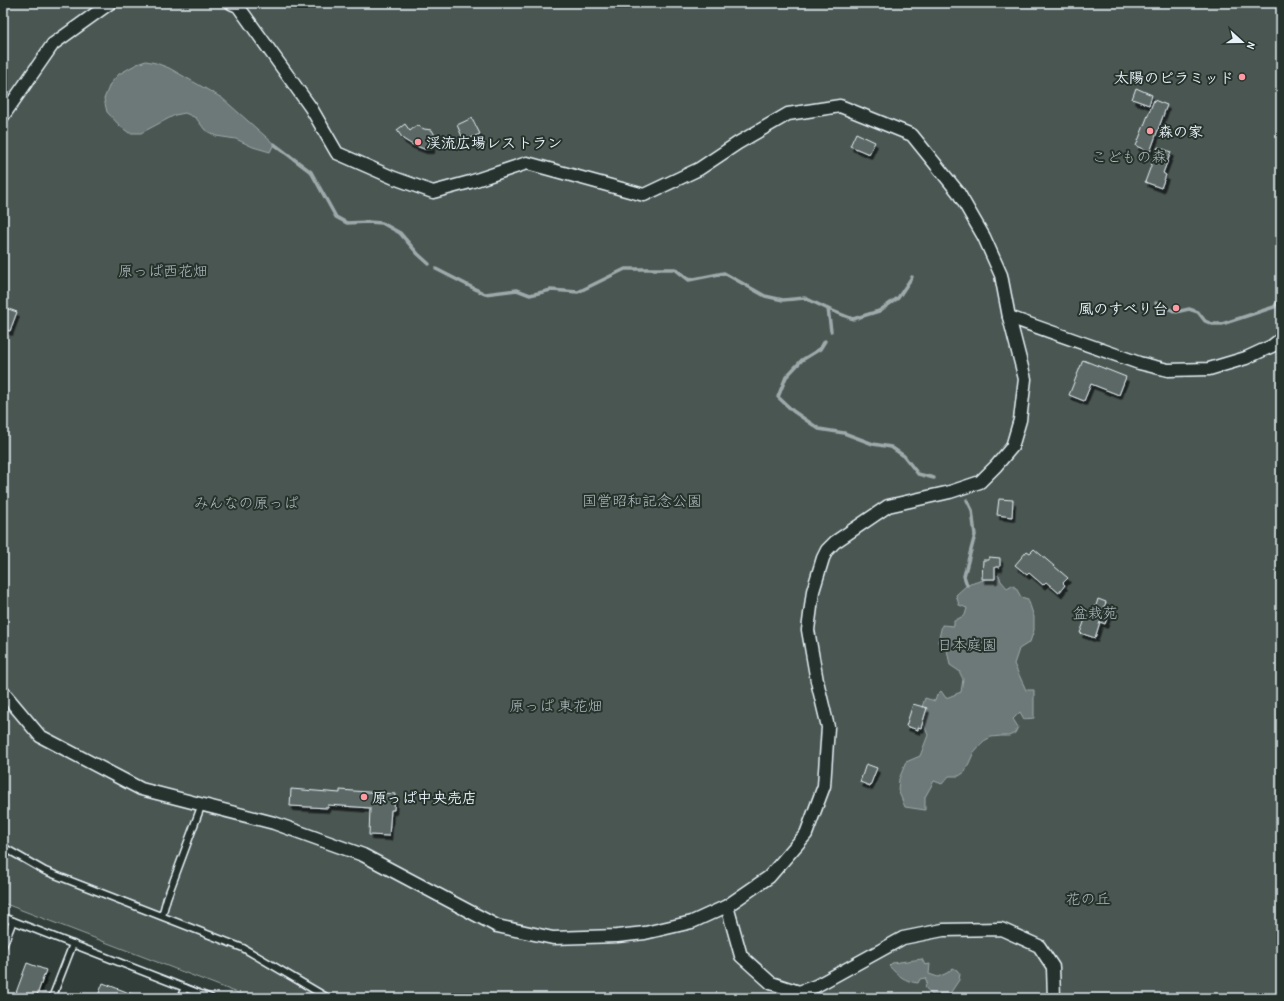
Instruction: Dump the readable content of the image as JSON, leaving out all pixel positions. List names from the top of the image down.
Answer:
{
  "parks": [
    "こどもの森",
    "原っぱ西花畑",
    "国営昭和記念公園",
    "みんなの原っぱ",
    "盆栽苑",
    "日本庭園",
    "原っぱ 東花畑",
    "花の丘"
  ],
  "places": [
    "太陽のピラミッド",
    "森の家",
    "渓流広場レストラン",
    "風のすべり台",
    "原っぱ中央売店"
  ],
  "north": "right"
}
